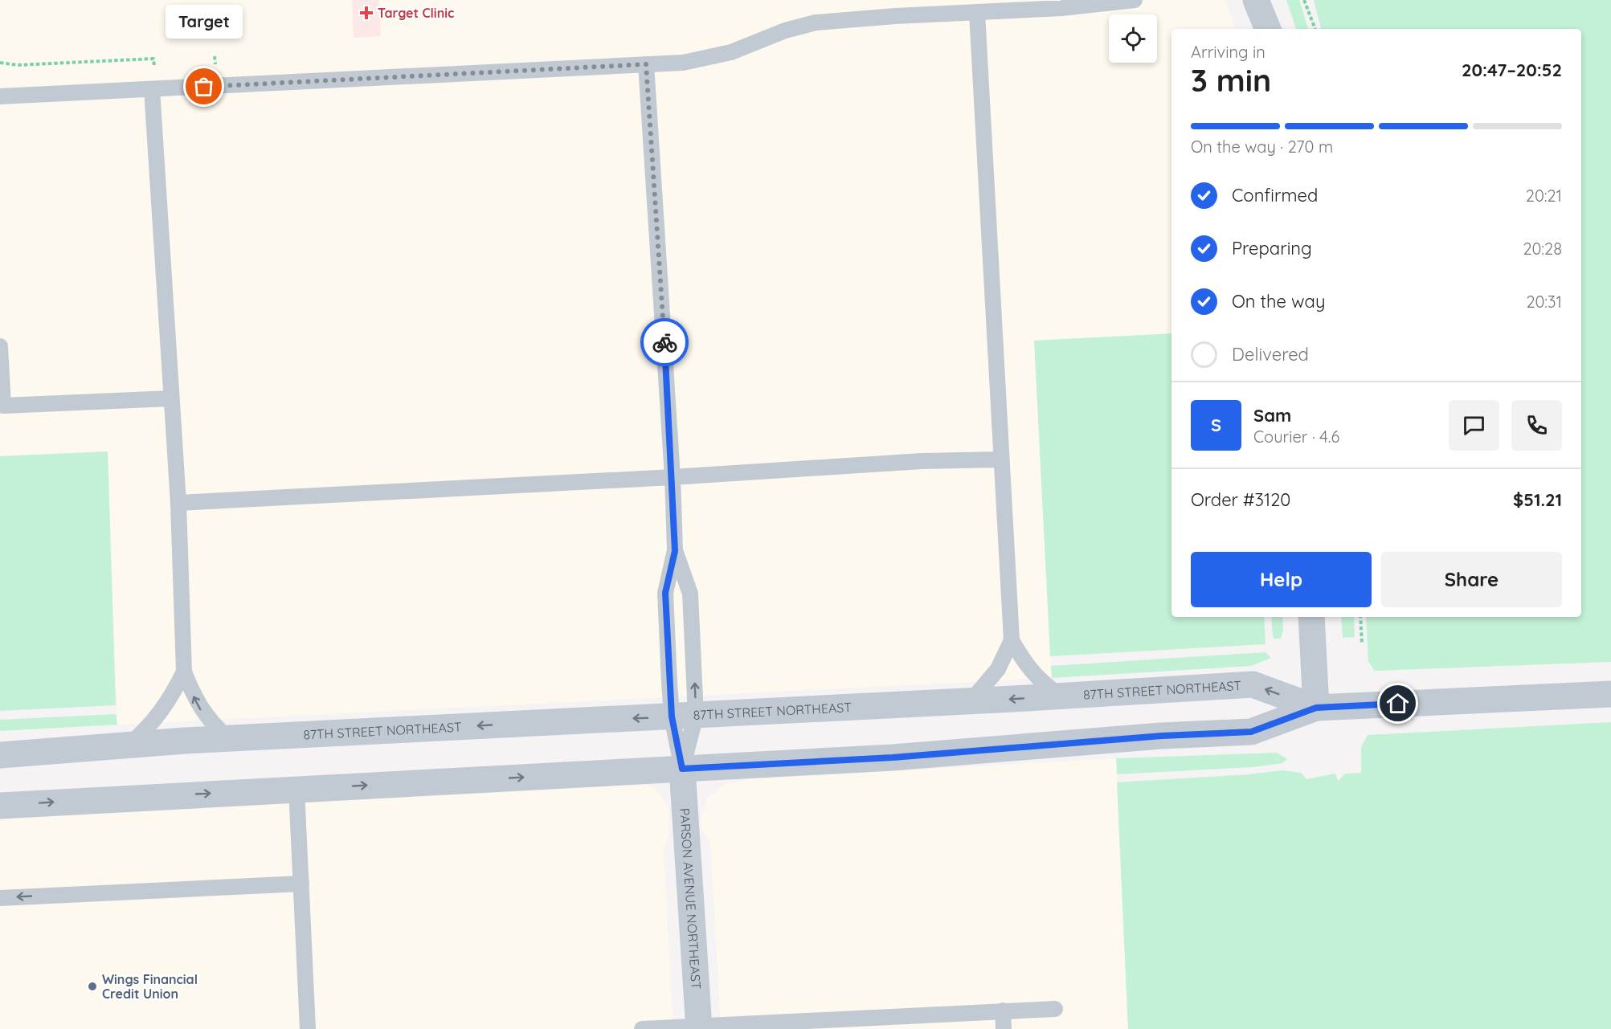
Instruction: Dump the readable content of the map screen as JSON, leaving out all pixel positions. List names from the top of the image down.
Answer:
{
  "streets": {
    "street": ["87TH STREET NORTHEAST", "PARSON AVENUE NORTHEAST"]
  },
  "places": {
    "health": ["Target Clinic"],
    "other": ["Target", "Wings Financial Credit Union"]
  },
  "page": {
    "bubble": "Target",
    "heading": ["3 min", "Arriving in", "20:47–20:52"],
    "panel": [
      "Sam",
      "Courier · 4.6",
      "Order #3120",
      "$51.21"
    ],
    "bar": "On the way · 270 m",
    "list": [
      ["Confirmed", "20:21"],
      ["Preparing", "20:28"],
      ["On the way", "20:31"],
      "Delivered"
    ],
    "round": "S",
    "buttons": ["Help", "Share"]
  }
}
